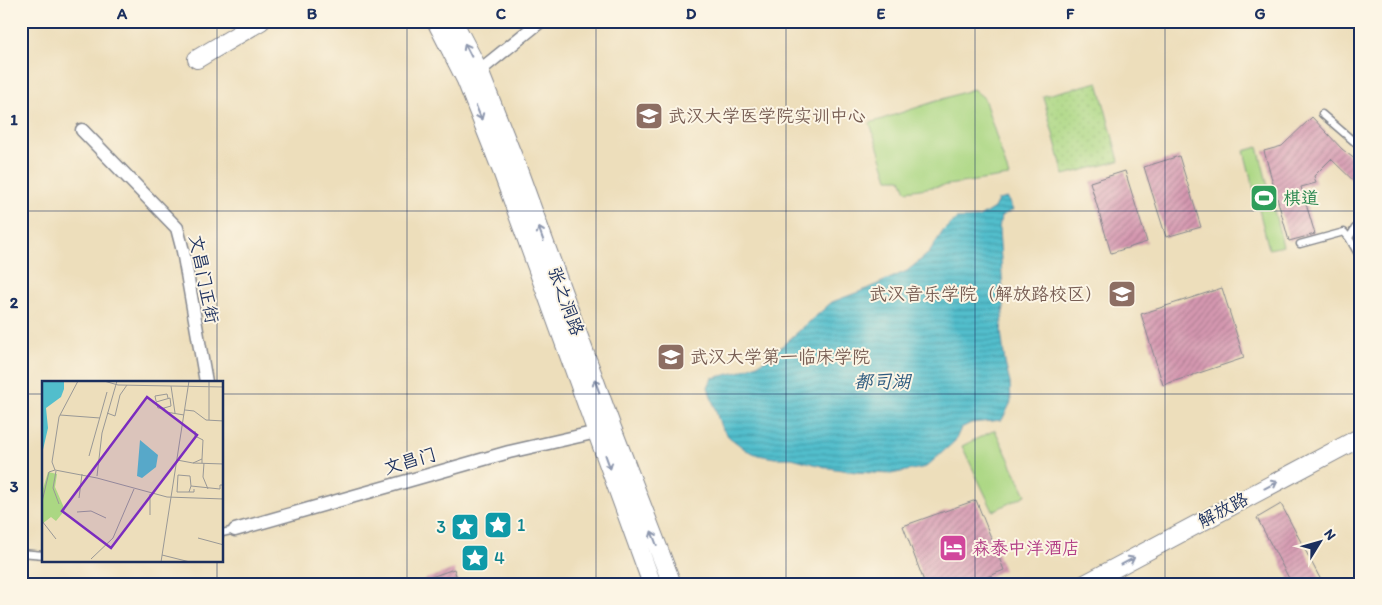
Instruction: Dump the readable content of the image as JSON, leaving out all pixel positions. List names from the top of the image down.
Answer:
{
  "streets": {
    "main road": ["张之洞路", "解放路"],
    "street": ["文昌门正街", "文昌门"]
  },
  "crossings": [
    ["张之洞路", "文昌门"]
  ],
  "one_way": ["解放路"],
  "water": ["都司湖"],
  "places": {
    "school or university": ["武汉大学医学院实训中心", "武汉音乐学院（解放路校区）", "武汉大学第一临床学院"],
    "sports": ["棋道"],
    "place": ["1", "3", "4"],
    "hotel": ["森泰中洋酒店"]
  },
  "north": "top right",
  "grid": {
    "columns": [
      "A",
      "B",
      "C",
      "D",
      "E",
      "F",
      "G"
    ],
    "rows": ["1", "2", "3"]
  }
}
